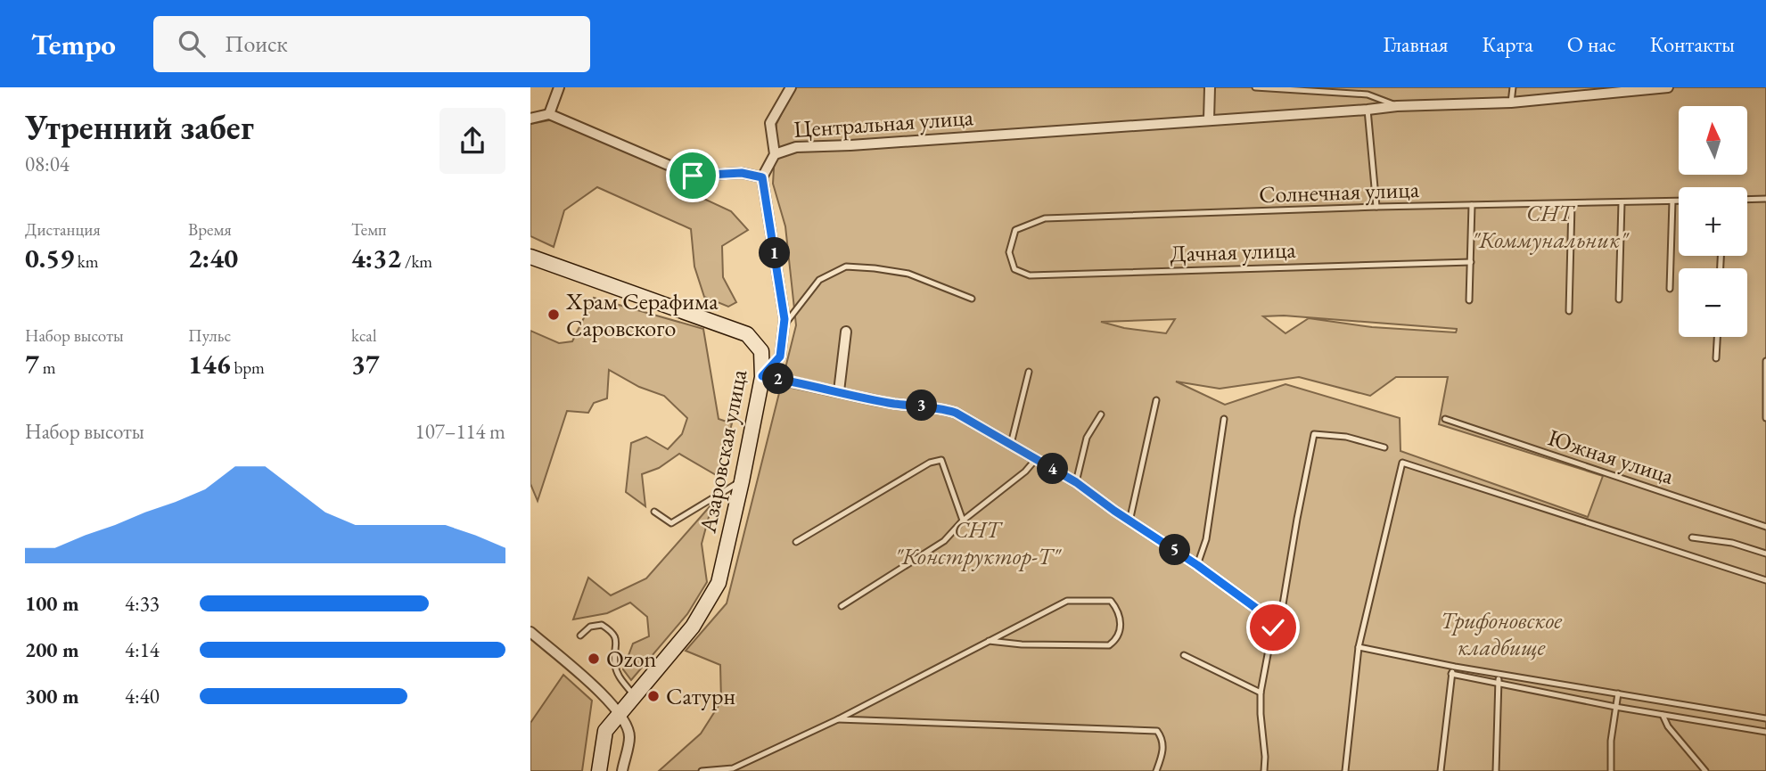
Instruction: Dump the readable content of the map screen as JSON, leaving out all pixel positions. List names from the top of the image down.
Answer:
{
  "streets": {
    "street": ["Центральная улица", "Азаровская улица"],
    "lane": ["Солнечная улица", "Дачная улица", "Южная улица"]
  },
  "crossings": [
    ["Солнечная улица", "Дачная улица"]
  ],
  "parks": ["СНТ \"Коммунальник\"", "СНТ \"Конструктор-Т\"", "Трифоновское кладбище"],
  "places": ["Храм Серафима Саровского", "Ozon", "Сатурн"],
  "north": "top",
  "page": {
    "header": "Tempo",
    "search": "Поиск",
    "nav": [
      "Главная",
      "Карта",
      "О нас",
      "Контакты"
    ],
    "heading": ["Утренний забег", "08:04"],
    "map_buttons": ["+", "−"],
    "stats": [
      ["Дистанция", "0.59 km"],
      ["Время", "2:40"],
      ["Темп", "4:32 /km"],
      ["Набор высоты", "7 m"],
      ["Пульс", "146 bpm"],
      ["kcal", "37"]
    ],
    "pins": [
      "1",
      "2",
      "3",
      "4",
      "5"
    ],
    "chart": ["Набор высоты", "107–114 m"],
    "list": [
      {
        "name": "100 m",
        "note": "4:33"
      },
      {
        "name": "200 m",
        "note": "4:14"
      },
      {
        "name": "300 m",
        "note": "4:40"
      }
    ]
  }
}
